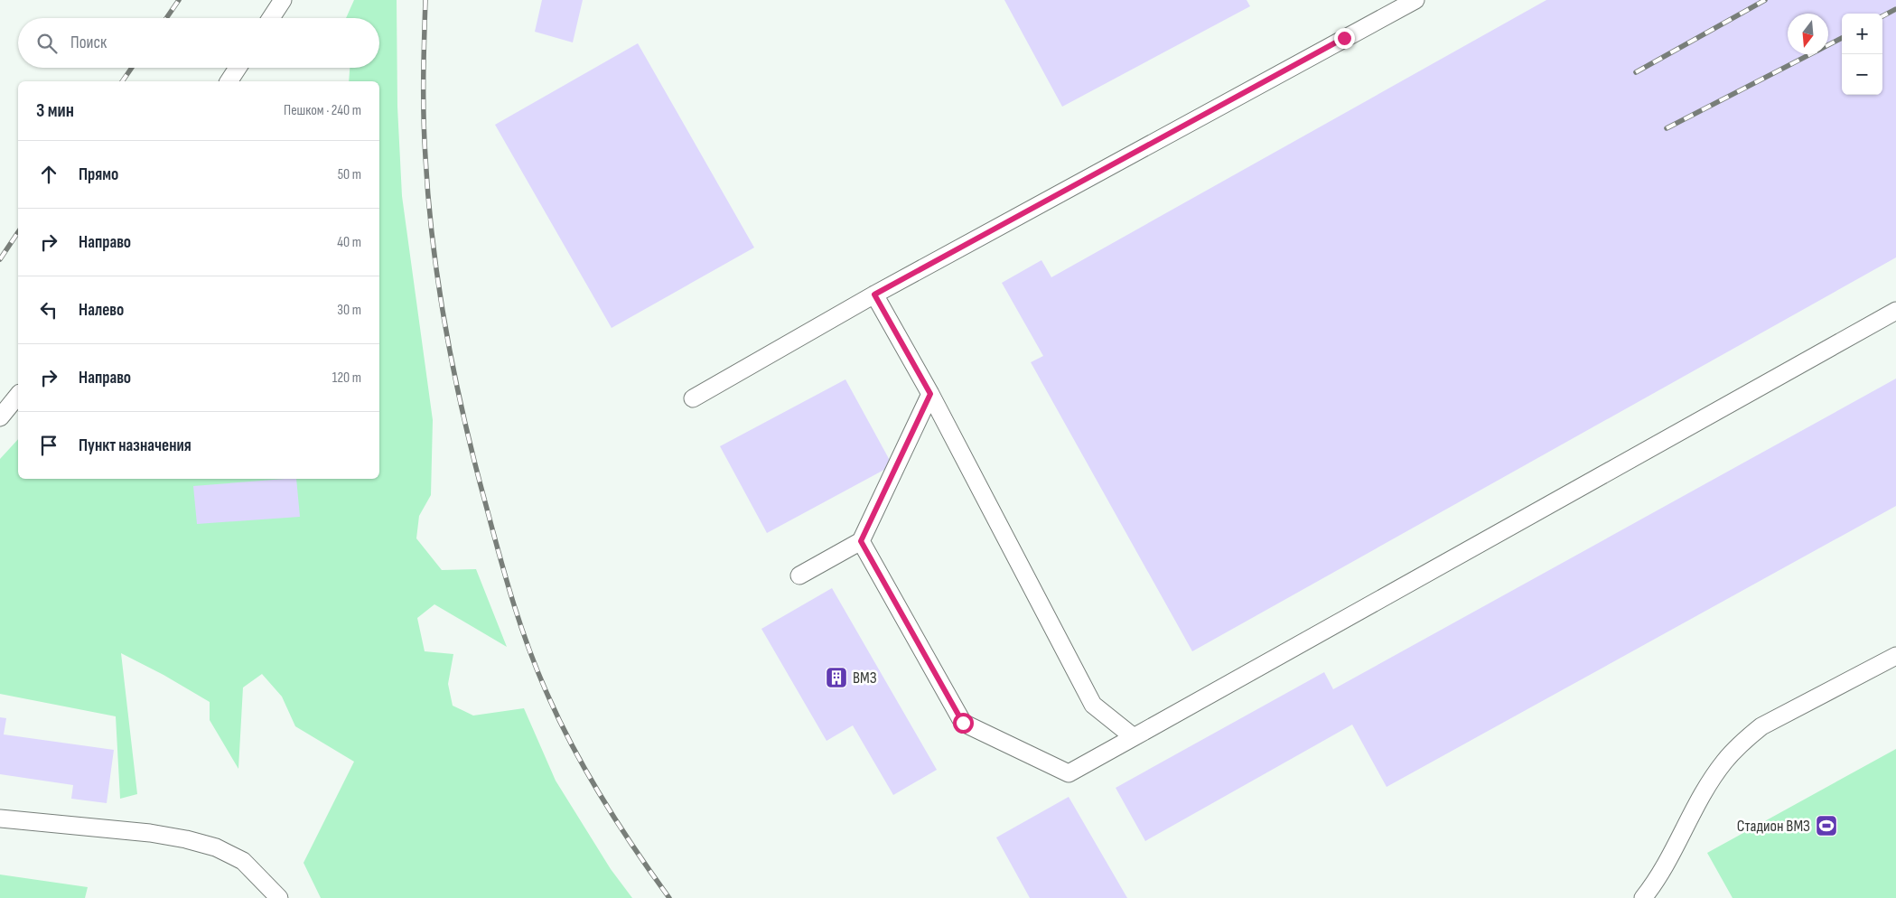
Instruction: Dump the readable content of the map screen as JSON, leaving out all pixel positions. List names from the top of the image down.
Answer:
{
  "places": {
    "building": ["ВМЗ"],
    "sports": ["Стадион ВМЗ"]
  },
  "north": "bottom",
  "page": {
    "map_buttons": ["+", "−"],
    "search": "Поиск",
    "heading": ["3 мин", "Пешком · 240 m"],
    "list": [
      ["Прямо", "50 m"],
      ["Направо", "40 m"],
      ["Налево", "30 m"],
      ["Направо", "120 m"],
      "Пункт назначения"
    ]
  }
}
